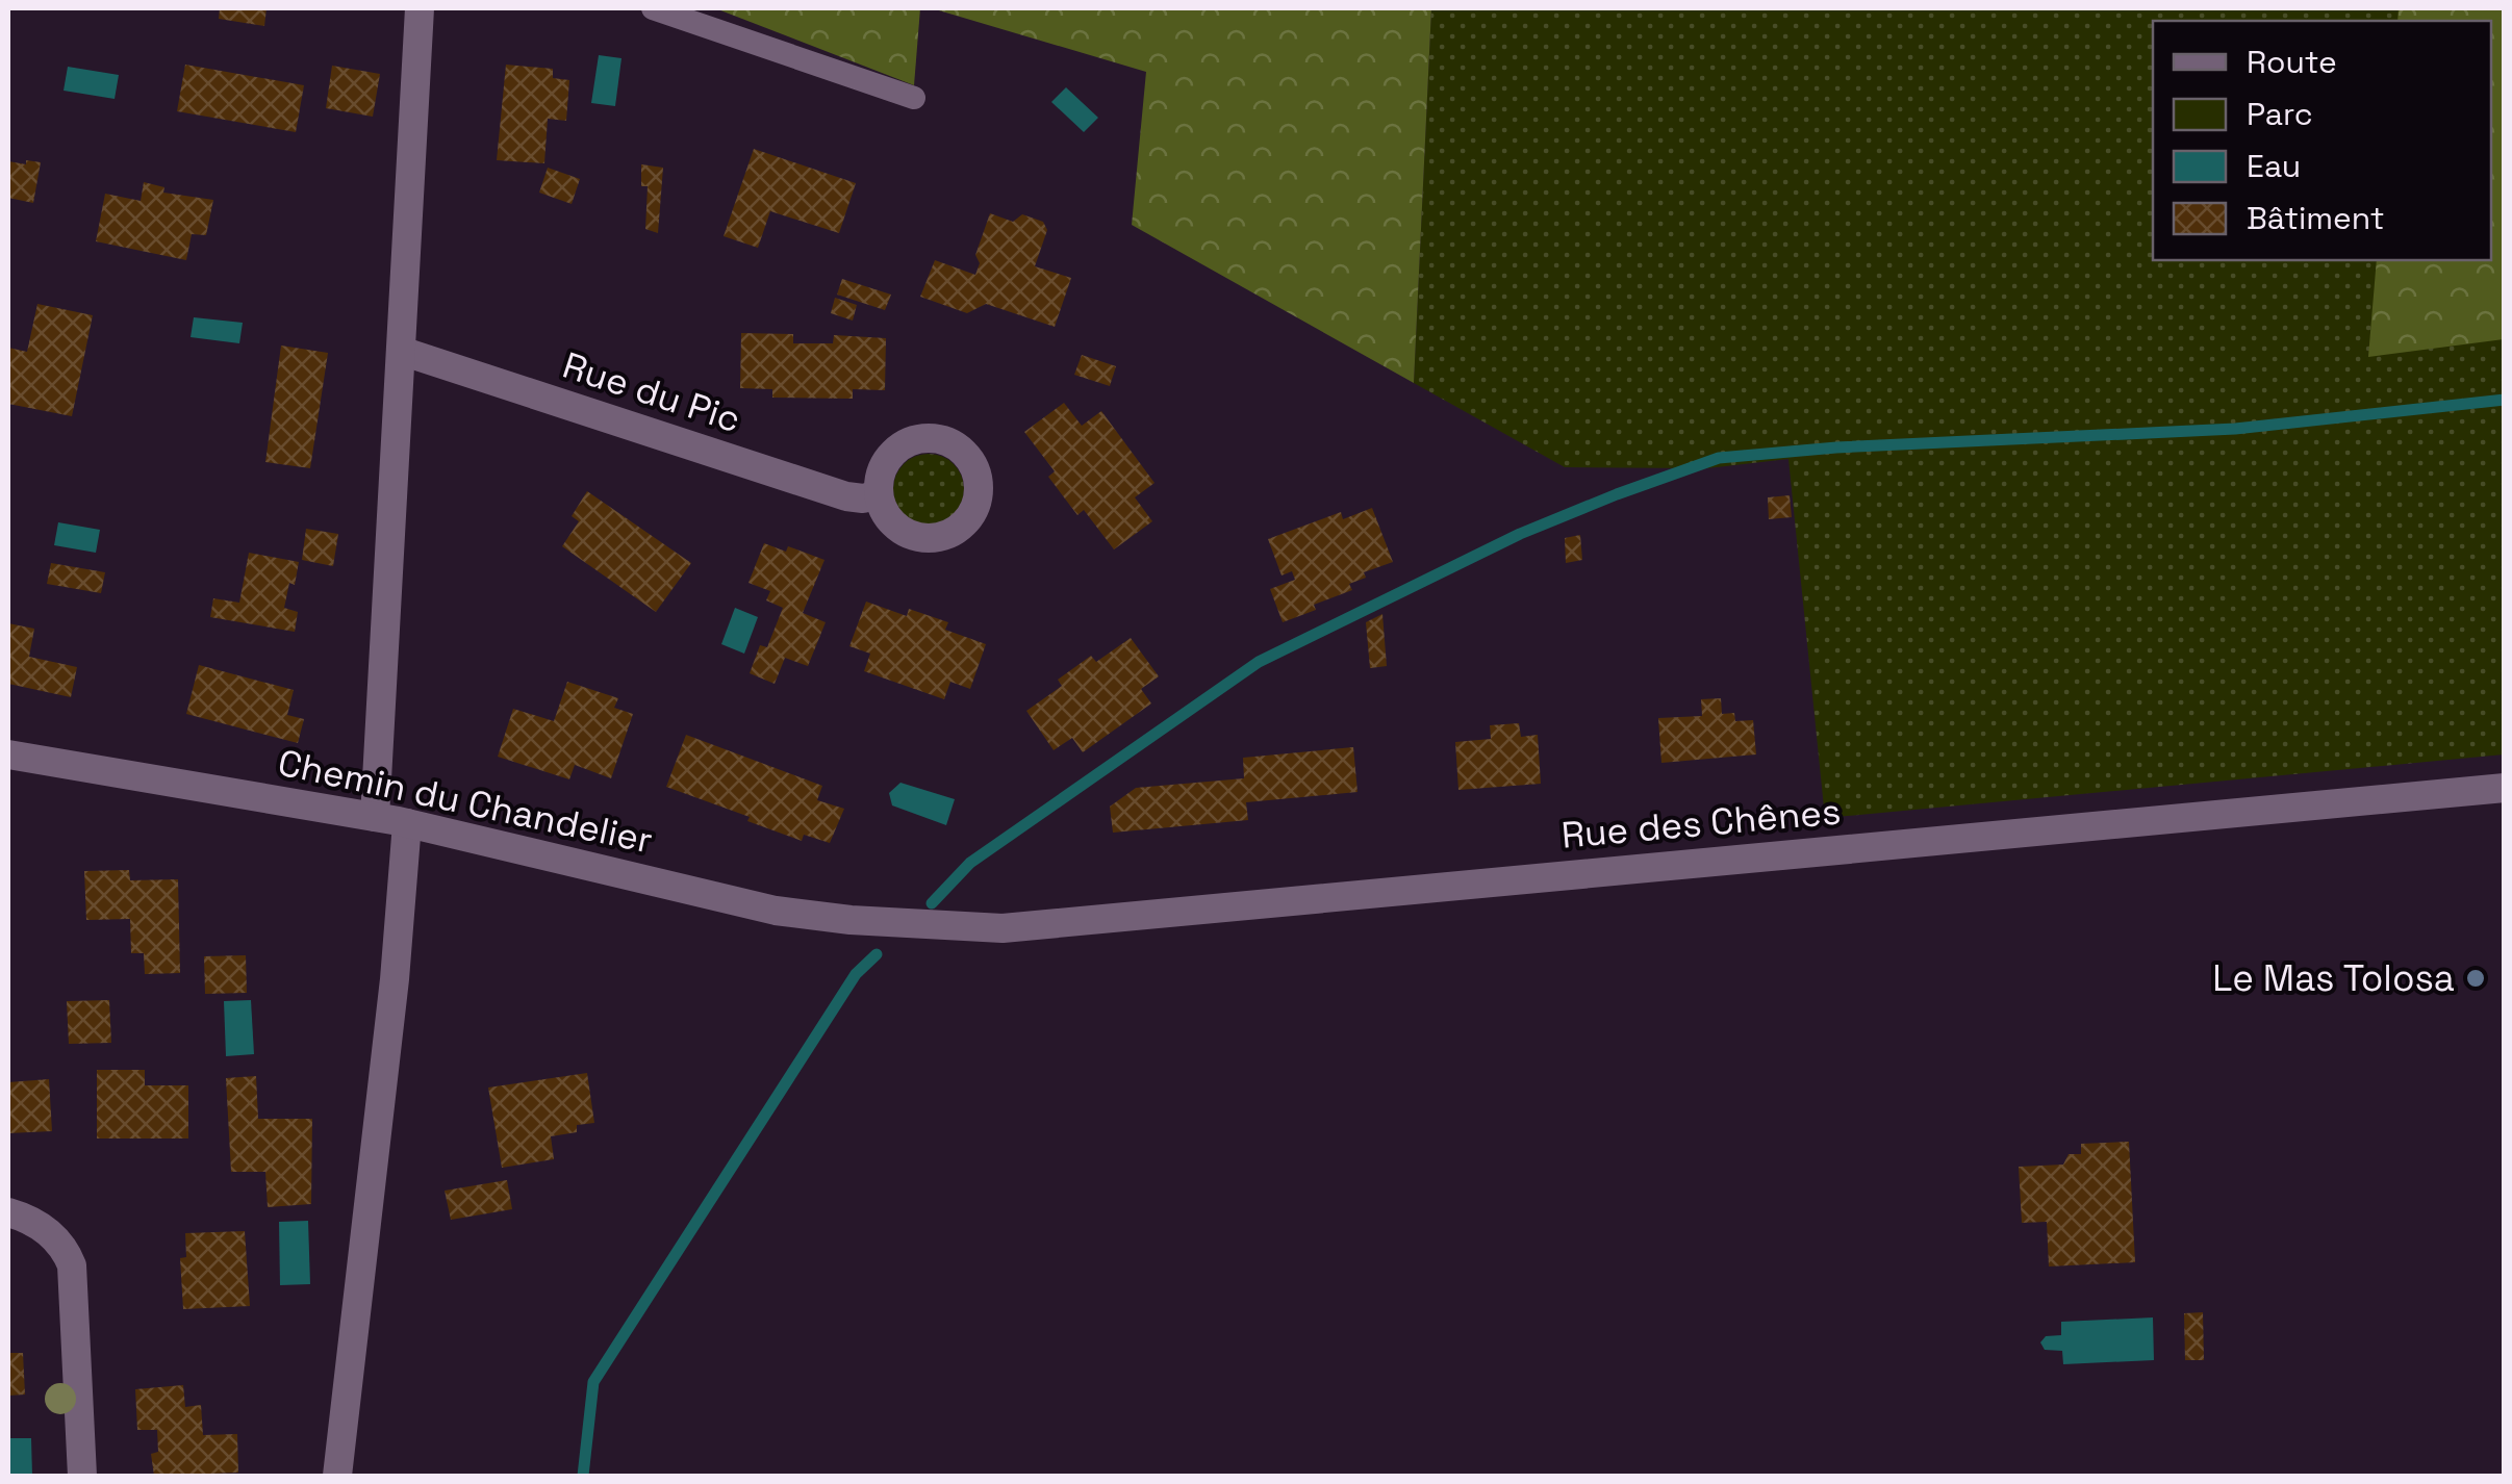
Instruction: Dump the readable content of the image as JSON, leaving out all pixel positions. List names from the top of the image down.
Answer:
{
  "streets": {
    "street": ["Rue du Pic", "Chemin du Chandelier", "Rue des Chênes"]
  },
  "crossings": [
    ["Chemin du Chandelier", "Rue des Chênes"]
  ],
  "places": ["Le Mas Tolosa"],
  "legend": [
    "Route",
    "Parc",
    "Eau",
    "Bâtiment"
  ]
}
